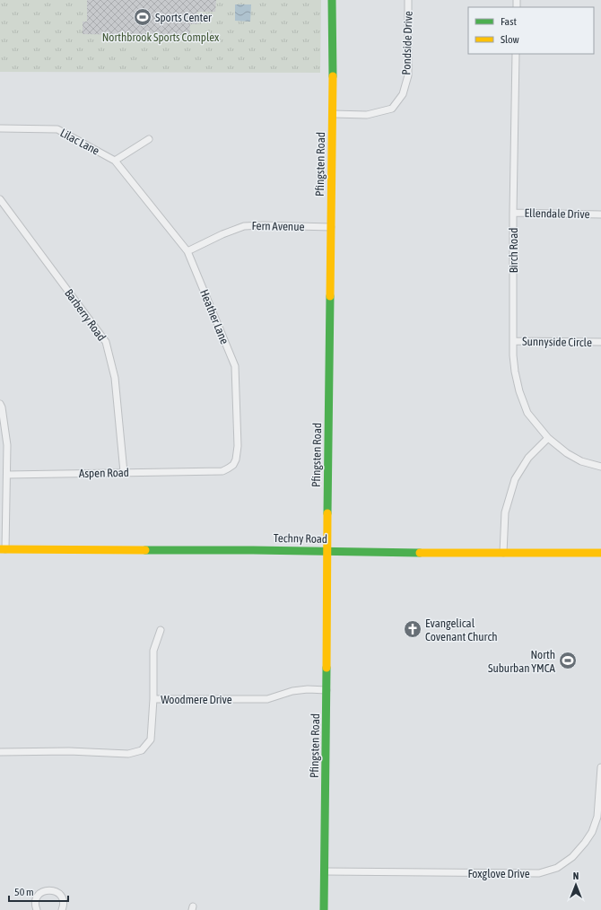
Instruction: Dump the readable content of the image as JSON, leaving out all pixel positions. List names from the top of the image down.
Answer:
{
  "streets": {
    "main road": ["Pfingsten Road", "Techny Road"],
    "street": [
      "Pondside Drive",
      "Lilac Lane",
      "Ellendale Drive",
      "Fern Avenue",
      "Birch Road",
      "Barberry Road",
      "Heather Lane",
      "Sunnyside Circle",
      "Aspen Road",
      "Woodmere Drive",
      "Foxglove Drive"
    ]
  },
  "crossings": [
    ["Pondside Drive", "Pfingsten Road"],
    ["Lilac Lane", "Heather Lane"],
    ["Pfingsten Road", "Fern Avenue"],
    ["Pfingsten Road", "Techny Road"],
    ["Pfingsten Road", "Woodmere Drive"],
    ["Pfingsten Road", "Foxglove Drive"],
    ["Ellendale Drive", "Birch Road"],
    ["Fern Avenue", "Heather Lane"],
    ["Birch Road", "Sunnyside Circle"],
    ["Barberry Road", "Aspen Road"],
    ["Heather Lane", "Aspen Road"]
  ],
  "parks": ["Northbrook Sports Complex"],
  "places": {
    "sports": ["Sports Center", "North Suburban YMCA"],
    "church": ["Evangelical Covenant Church"]
  },
  "legend": ["Fast", "Slow"],
  "scale_bar": "50 m",
  "north": "top"
}
